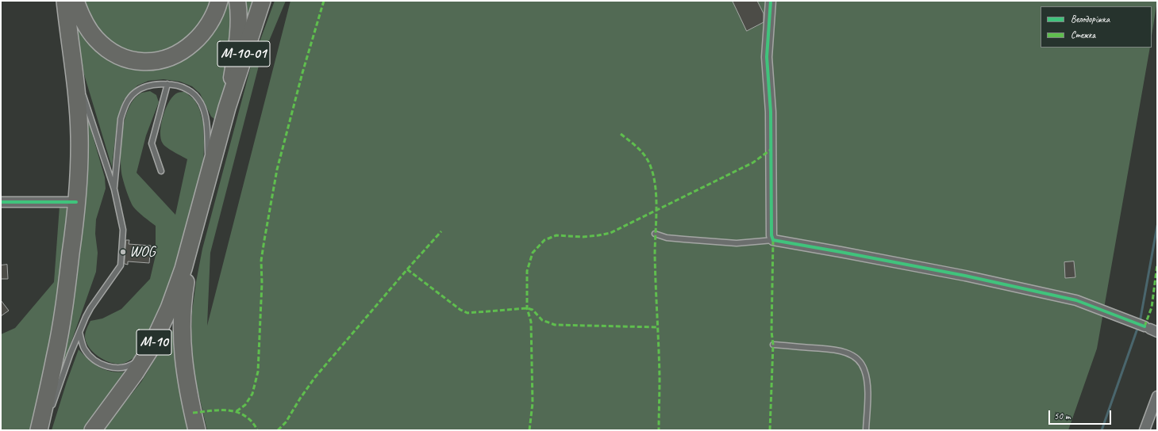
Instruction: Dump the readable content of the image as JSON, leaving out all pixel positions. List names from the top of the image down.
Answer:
{
  "streets": {
    "highway": ["М-10-01", "М-10"]
  },
  "crossings": [
    ["М-10-01", "М-10"]
  ],
  "places": ["WOG"],
  "legend": ["Велодоріжка", "Стежка"],
  "scale_bar": "50 m"
}
